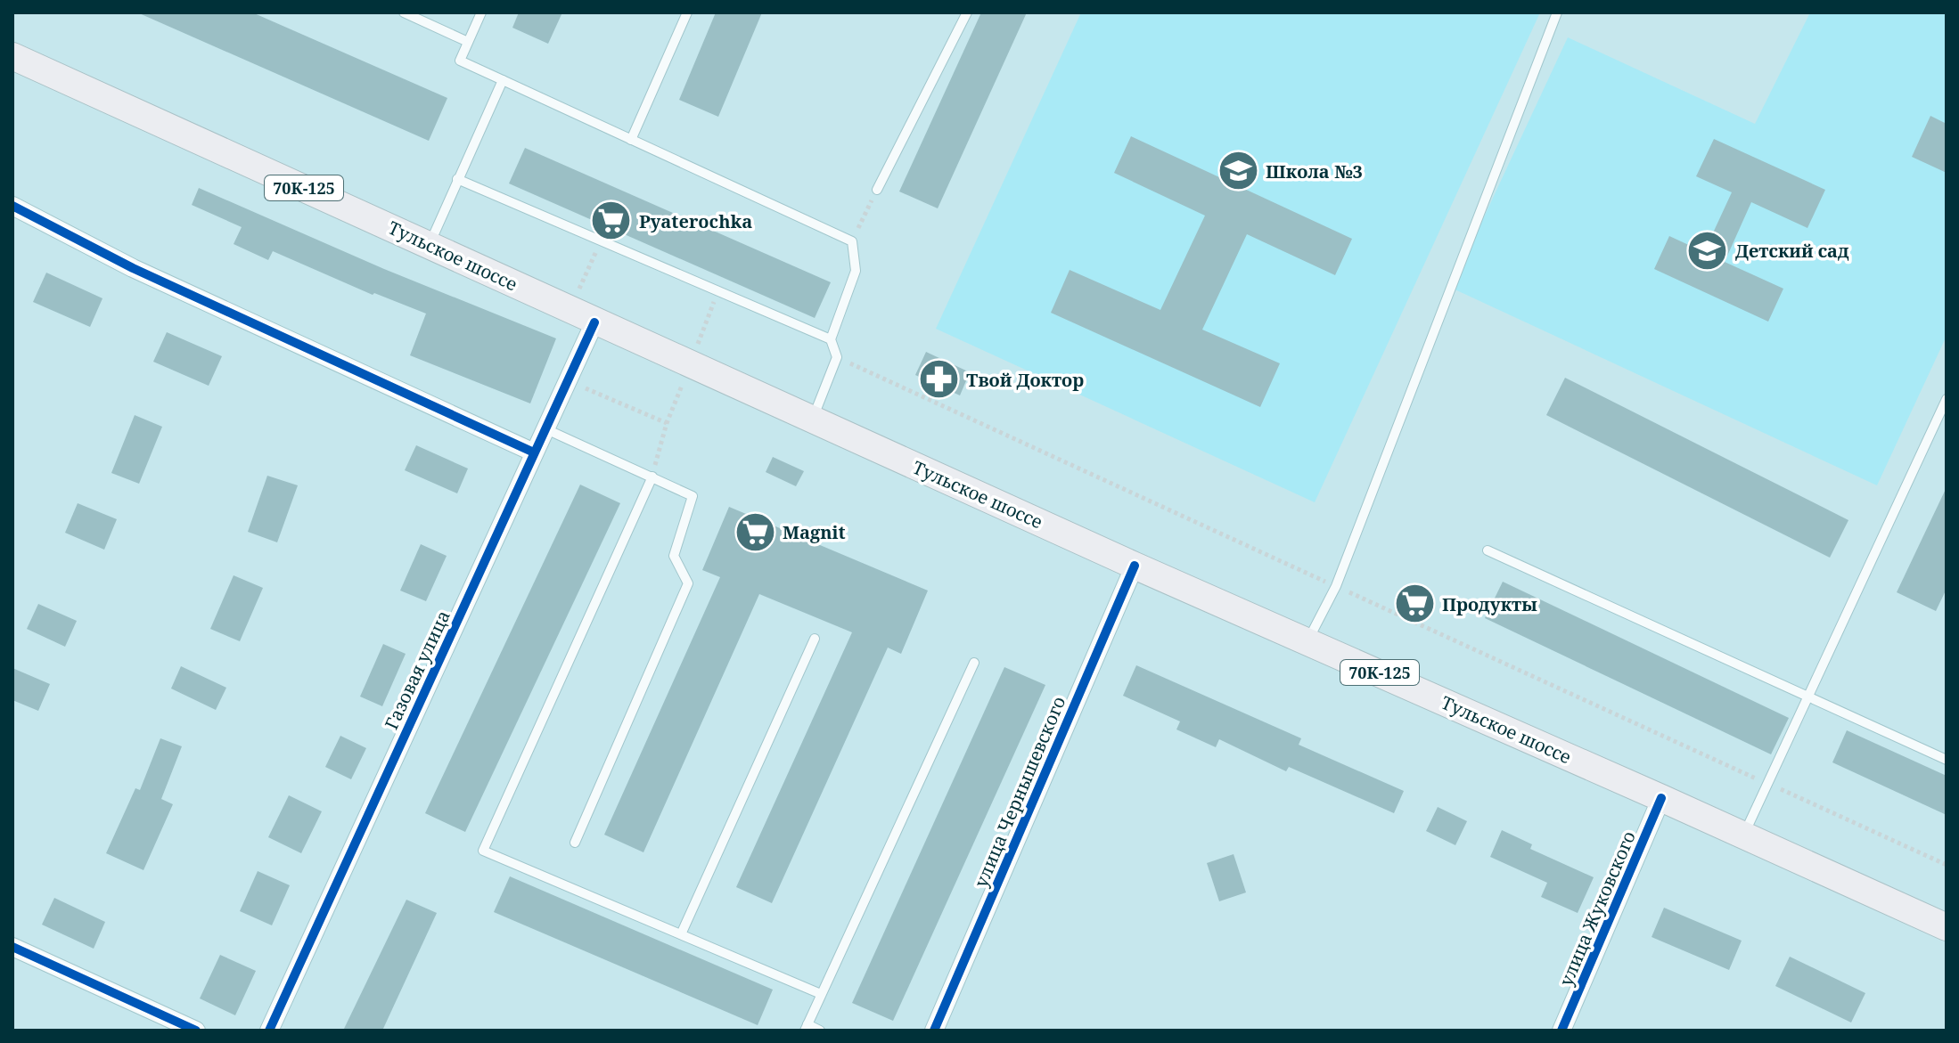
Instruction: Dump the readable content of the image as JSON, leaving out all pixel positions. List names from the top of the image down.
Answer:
{
  "streets": {
    "main road": ["70К-125", "Тульское шоссе"],
    "street": ["Газовая улица", "улица Чернышевского", "улица Жуковского"]
  },
  "crossings": [
    ["Тульское шоссе", "Газовая улица"],
    ["Тульское шоссе", "улица Чернышевского"],
    ["Тульское шоссе", "улица Жуковского"]
  ],
  "places": {
    "school or university": ["Школа №3", "Детский сад"],
    "supermarket": ["Pyaterochka", "Magnit", "Продукты"],
    "pharmacy": ["Твой Доктор"]
  }
}
